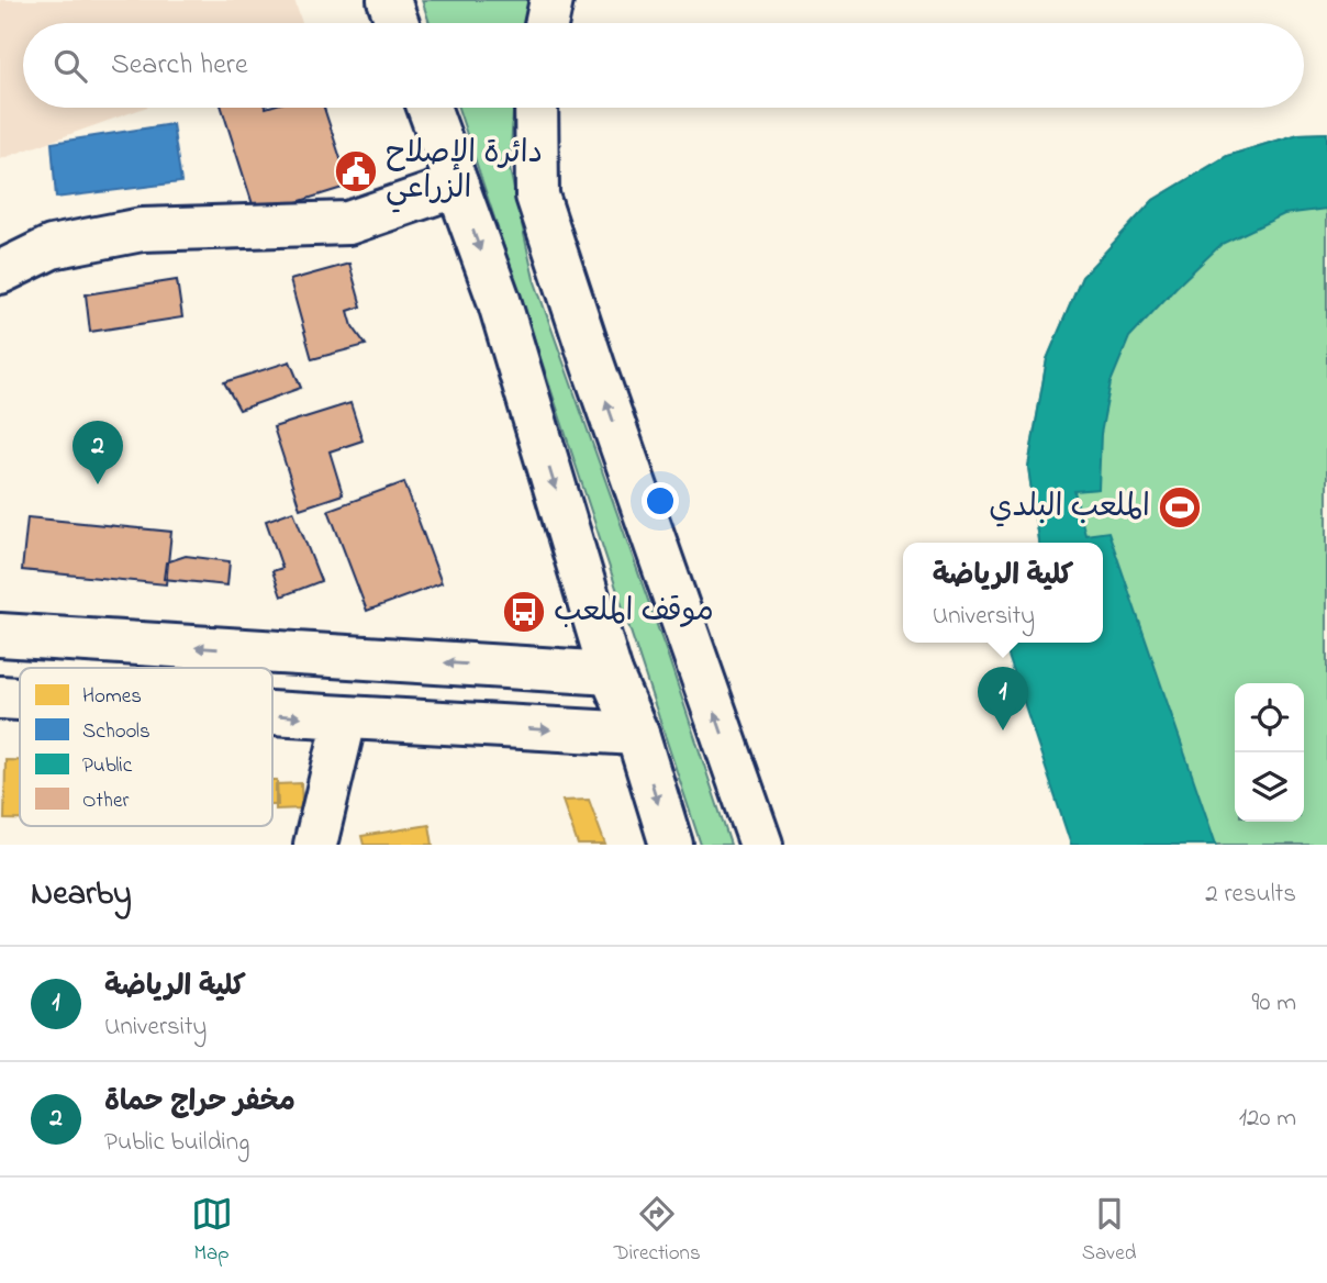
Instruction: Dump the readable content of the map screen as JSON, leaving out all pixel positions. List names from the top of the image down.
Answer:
{
  "places": {
    "public building": ["دائرة الإصلاح الزراعي"],
    "sports": ["الملعب البلدي"],
    "bus stop": ["موقف الملعب"]
  },
  "legend": [
    "Homes",
    "Schools",
    "Public",
    "Other"
  ],
  "page": {
    "search": "Search here",
    "pins": ["2", "1"],
    "popup": ["كلية الرياضة", "University"],
    "heading": ["Nearby", "2 results"],
    "list": [
      {
        "mark": "1",
        "name": "كلية الرياضة",
        "note": "University",
        "value": "90 m"
      },
      {
        "mark": "2",
        "name": "مخفر حراج حماة",
        "note": "Public building",
        "value": "120 m"
      }
    ],
    "nav": ["Map", "Directions", "Saved"]
  }
}
